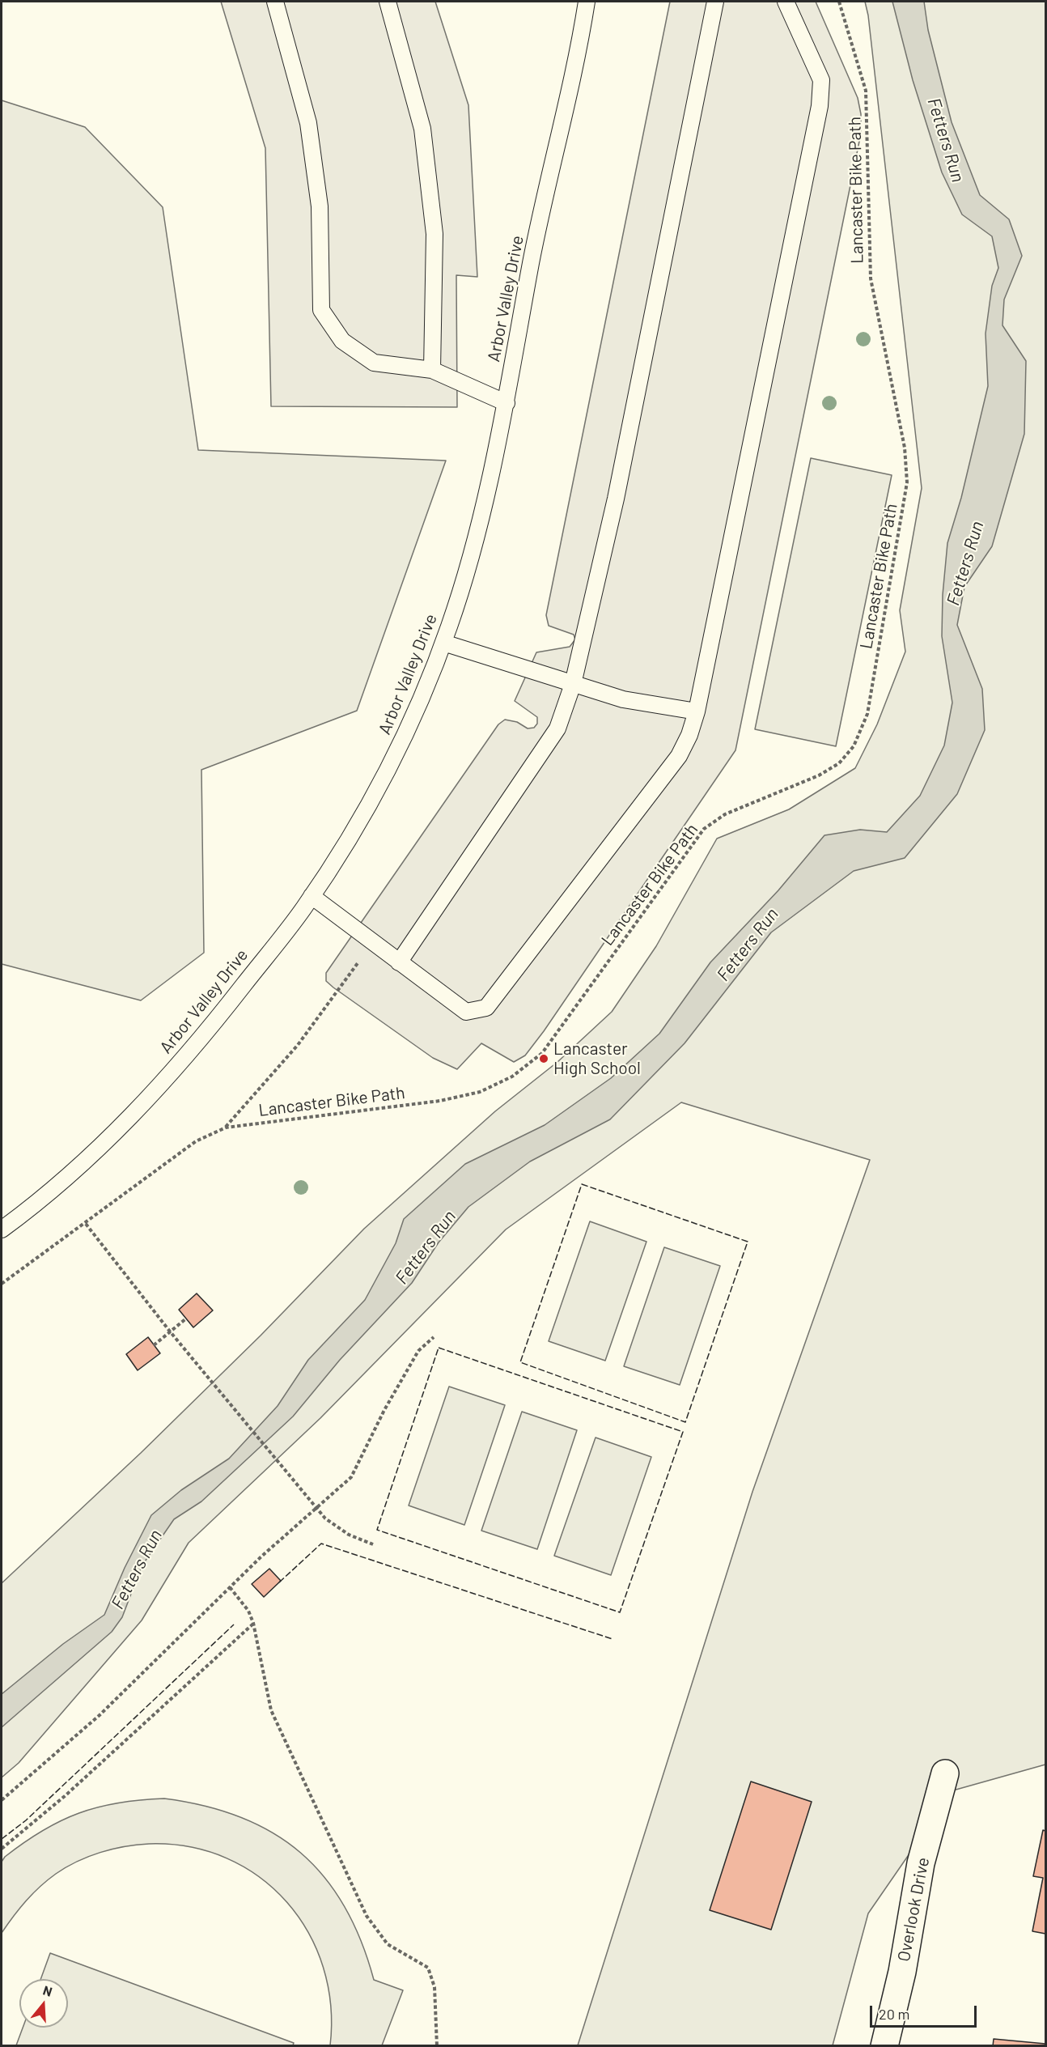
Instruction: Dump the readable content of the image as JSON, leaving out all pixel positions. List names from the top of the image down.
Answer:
{
  "streets": {
    "street": ["Overlook Drive"],
    "lane": ["Arbor Valley Drive"],
    "path": ["Lancaster Bike Path"]
  },
  "water": ["Fetters Run"],
  "places": ["Lancaster High School"],
  "scale_bar": "20 m",
  "north": "top"
}
